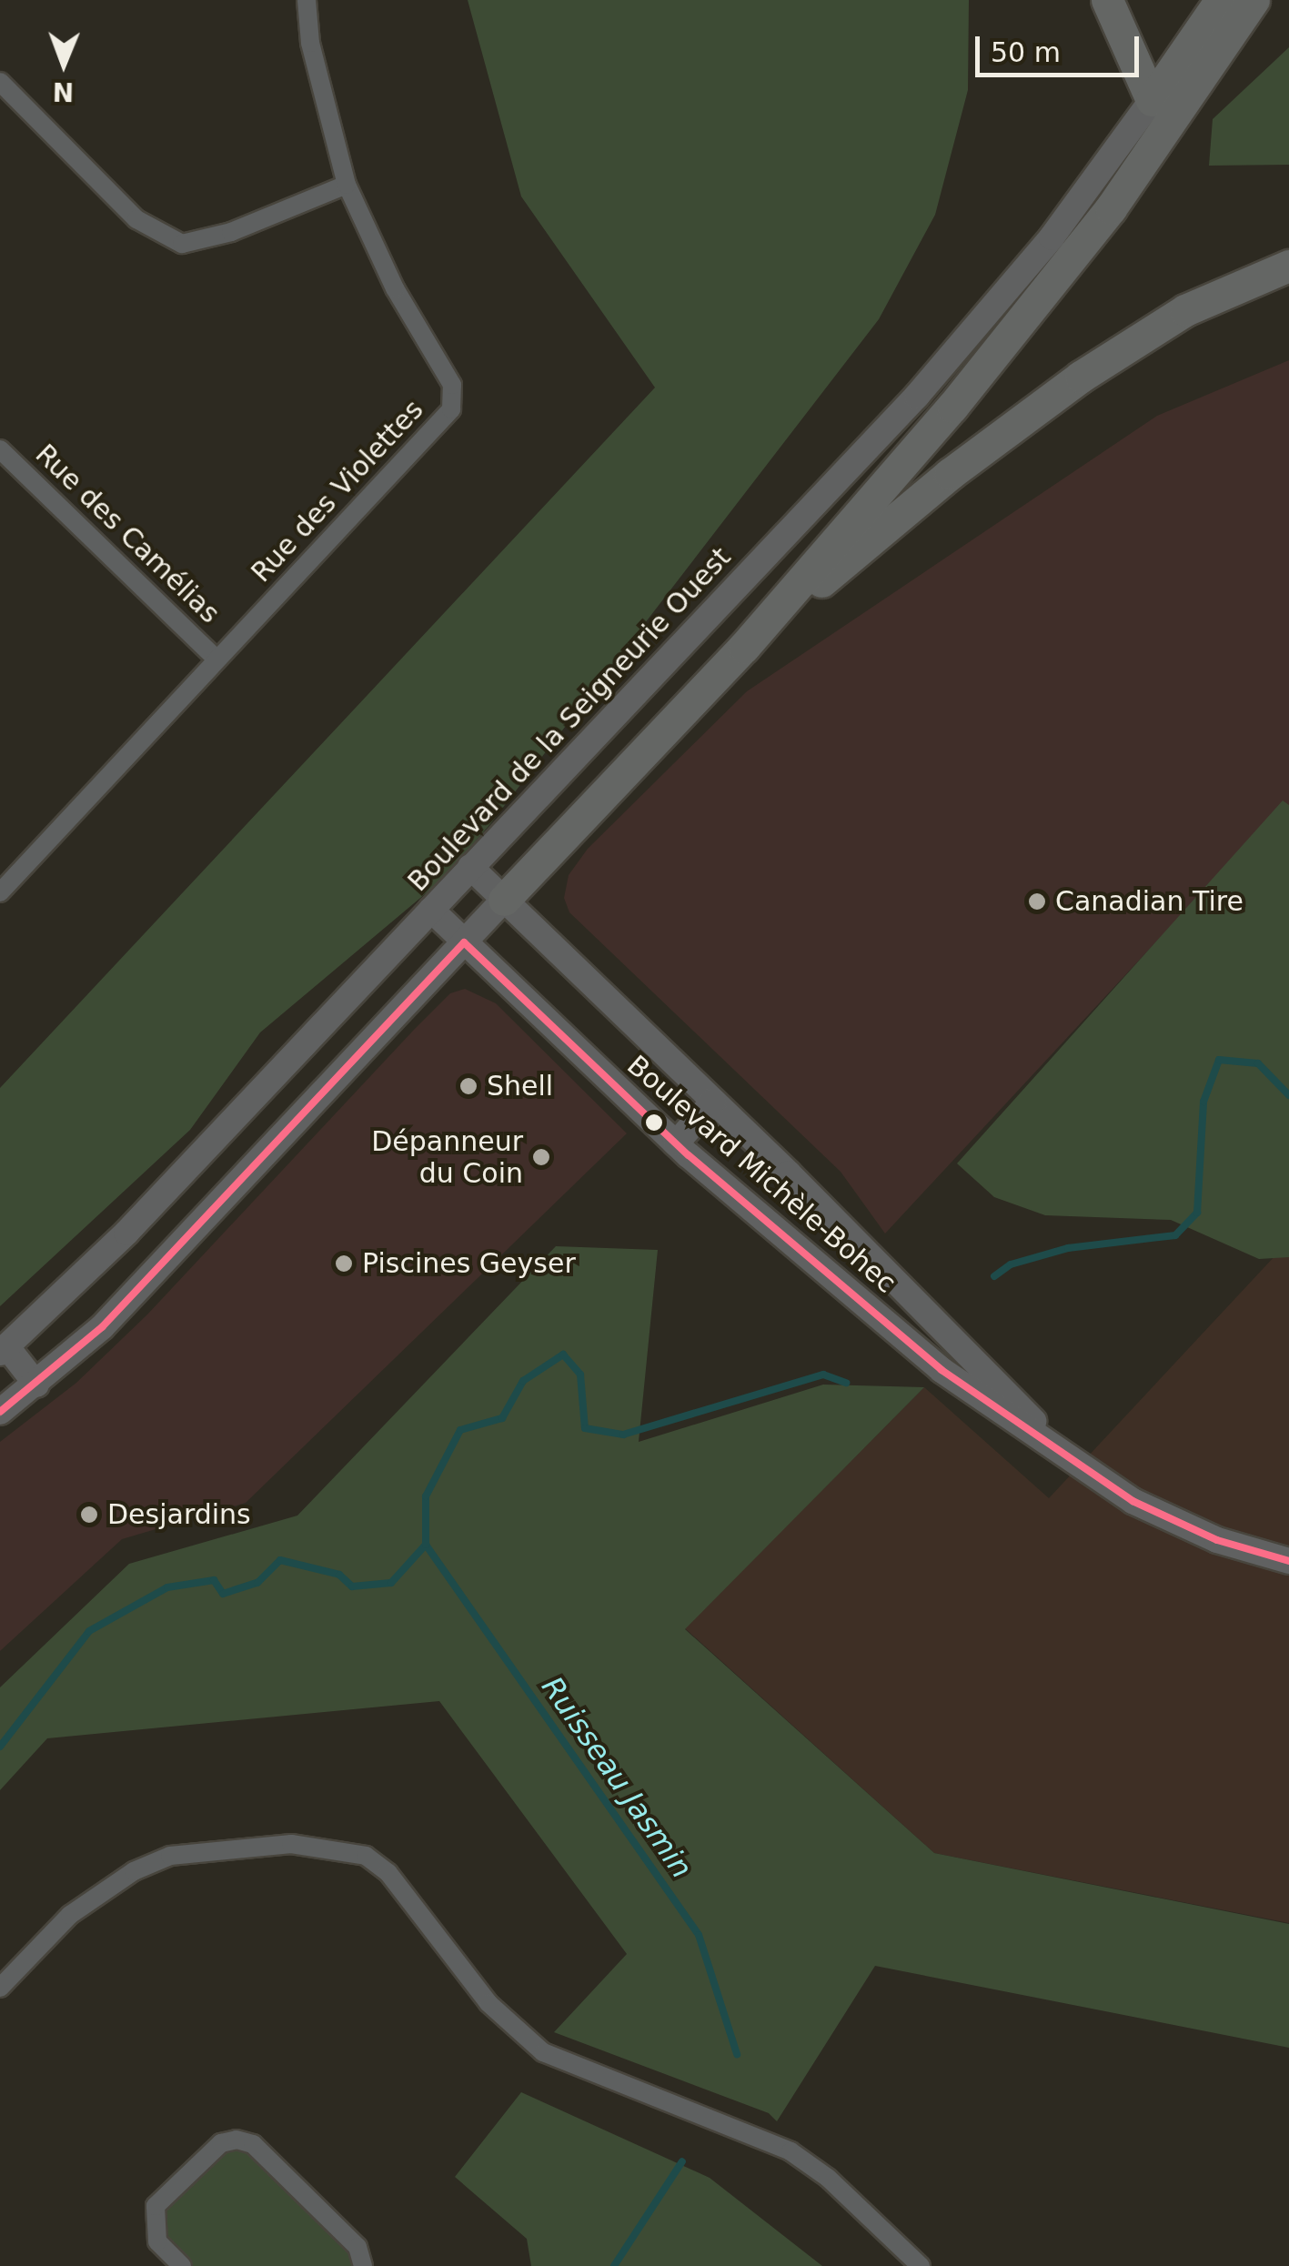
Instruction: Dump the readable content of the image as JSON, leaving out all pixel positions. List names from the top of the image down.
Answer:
{
  "streets": {
    "main road": ["Boulevard de la Seigneurie Ouest", "Boulevard Michèle-Bohec"],
    "street": ["Rue des Violettes", "Rue des Camélias"]
  },
  "crossings": [
    ["Rue des Violettes", "Rue des Camélias"],
    ["Boulevard de la Seigneurie Ouest", "Boulevard Michèle-Bohec"]
  ],
  "water": ["Ruisseau Jasmin"],
  "places": [
    "Canadian Tire",
    "Shell",
    "Dépanneur du Coin",
    "Piscines Geyser",
    "Desjardins"
  ],
  "scale_bar": "50 m",
  "north": "bottom"
}
